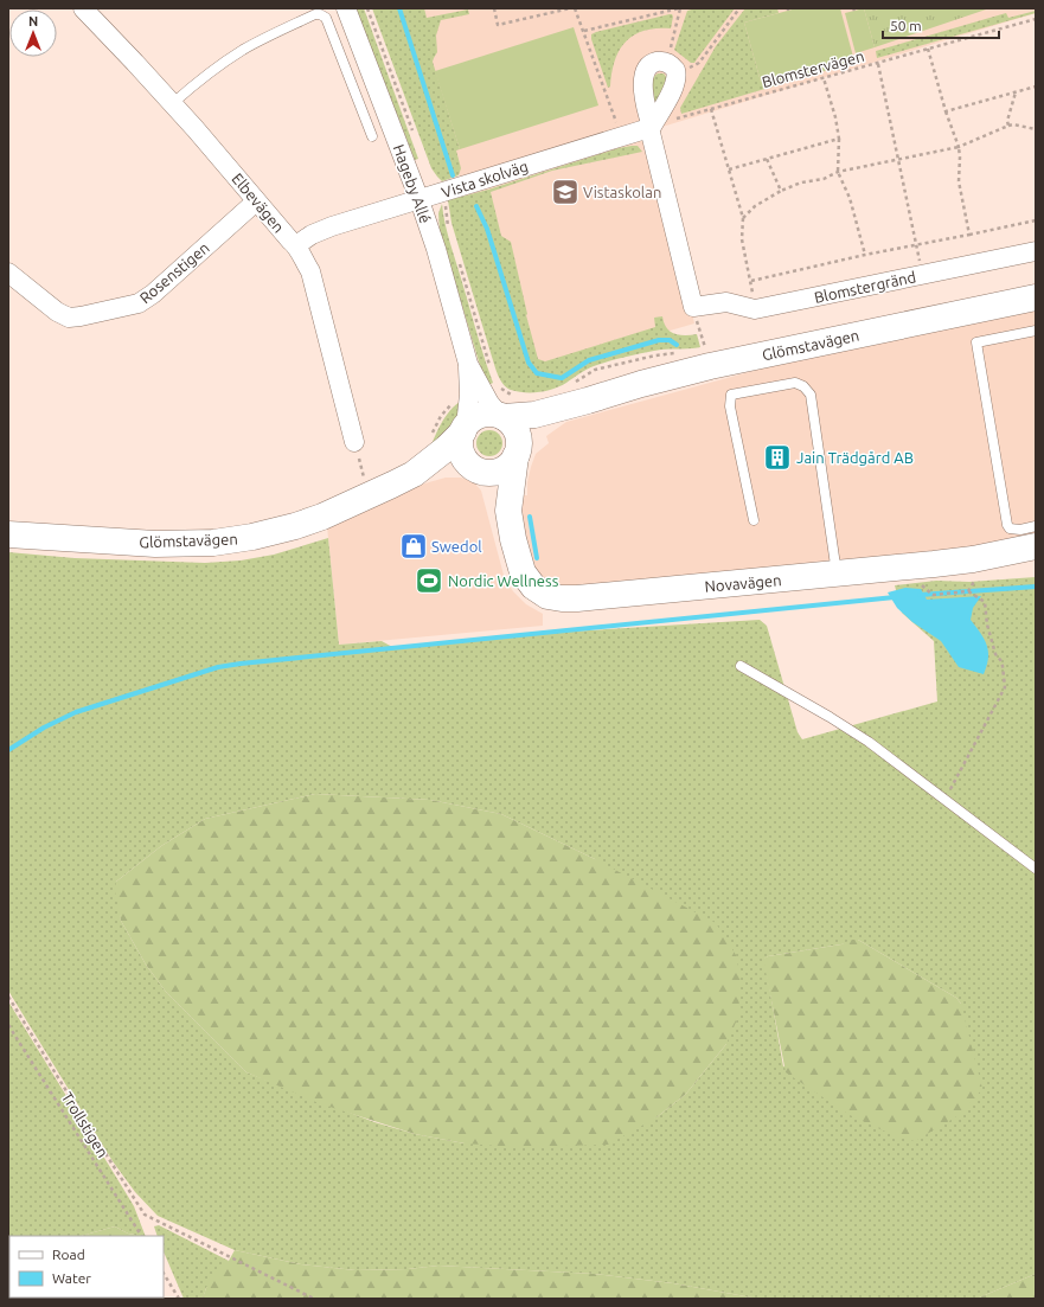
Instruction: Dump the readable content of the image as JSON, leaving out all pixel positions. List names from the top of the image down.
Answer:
{
  "streets": {
    "main road": ["Glömstavägen", "Novavägen"],
    "street": [
      "Vista skolväg",
      "Hageby Allé",
      "Elbevägen",
      "Rosenstigen",
      "Blomstergränd"
    ],
    "path": ["Blomstervägen", "Trollstigen"]
  },
  "crossings": [
    ["Blomstervägen", "Vista skolväg"],
    ["Vista skolväg", "Hageby Allé"],
    ["Vista skolväg", "Elbevägen"],
    ["Hageby Allé", "Glömstavägen"],
    ["Hageby Allé", "Novavägen"],
    ["Elbevägen", "Rosenstigen"],
    ["Glömstavägen", "Novavägen"]
  ],
  "places": {
    "school or university": ["Vistaskolan"],
    "building": ["Jain Trädgård AB"],
    "shop": ["Swedol"],
    "sports": ["Nordic Wellness"]
  },
  "legend": ["Road", "Water"],
  "scale_bar": "50 m",
  "north": "top"
}
